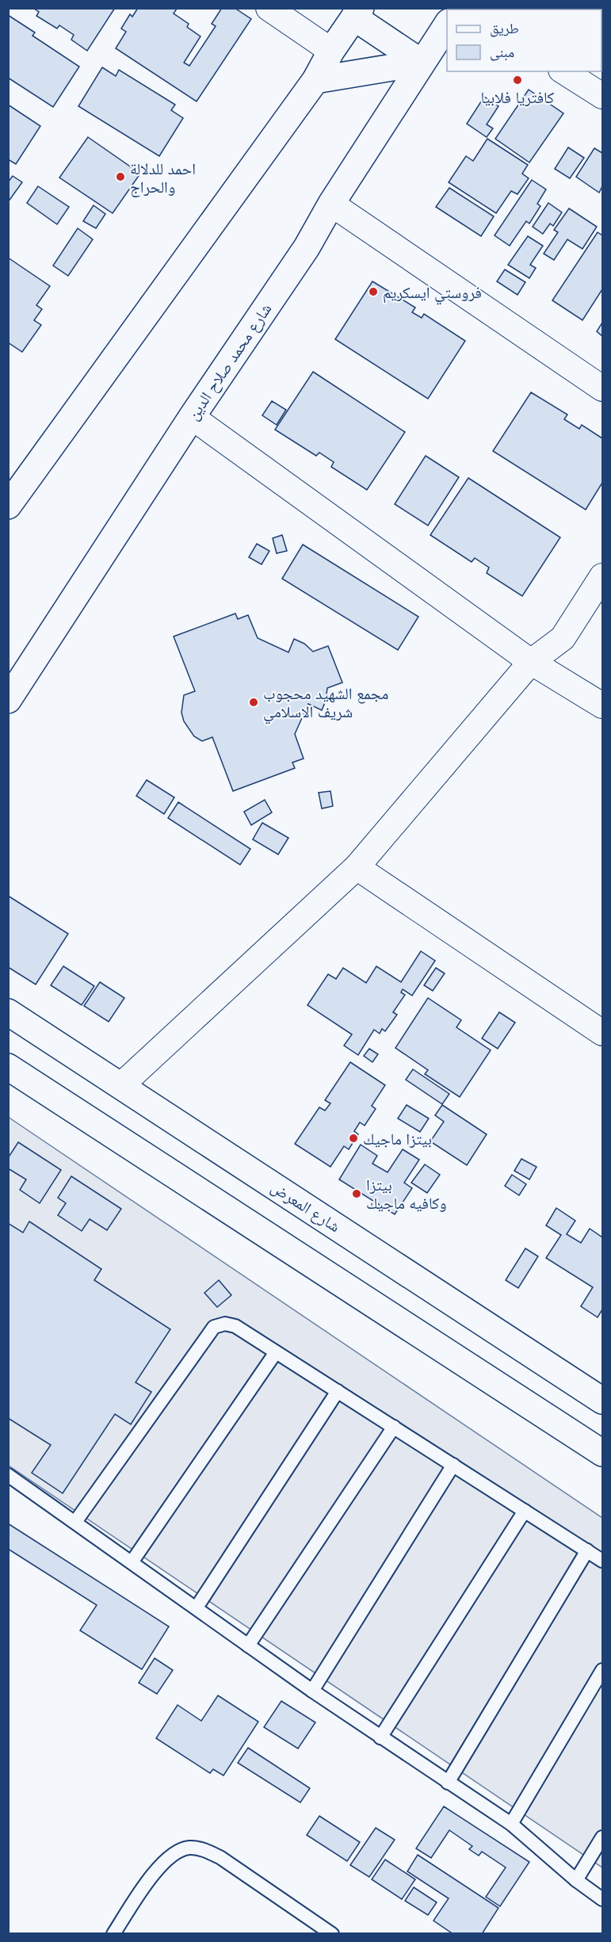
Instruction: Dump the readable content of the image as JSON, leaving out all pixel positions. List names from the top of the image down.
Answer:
{
  "streets": {
    "main road": ["شارع محمد صلاح الدين", "شارع المعرض"]
  },
  "places": [
    "كافتريا فلابيا",
    "احمد للدلالة والحراج",
    "فروستي ايسكريم",
    "مجمع الشهيد محجوب شريف الاسلامي",
    "بيتزا ماجيك",
    "بيتزا وكافيه ماجيك"
  ],
  "legend": ["طريق", "مبنى"]
}
